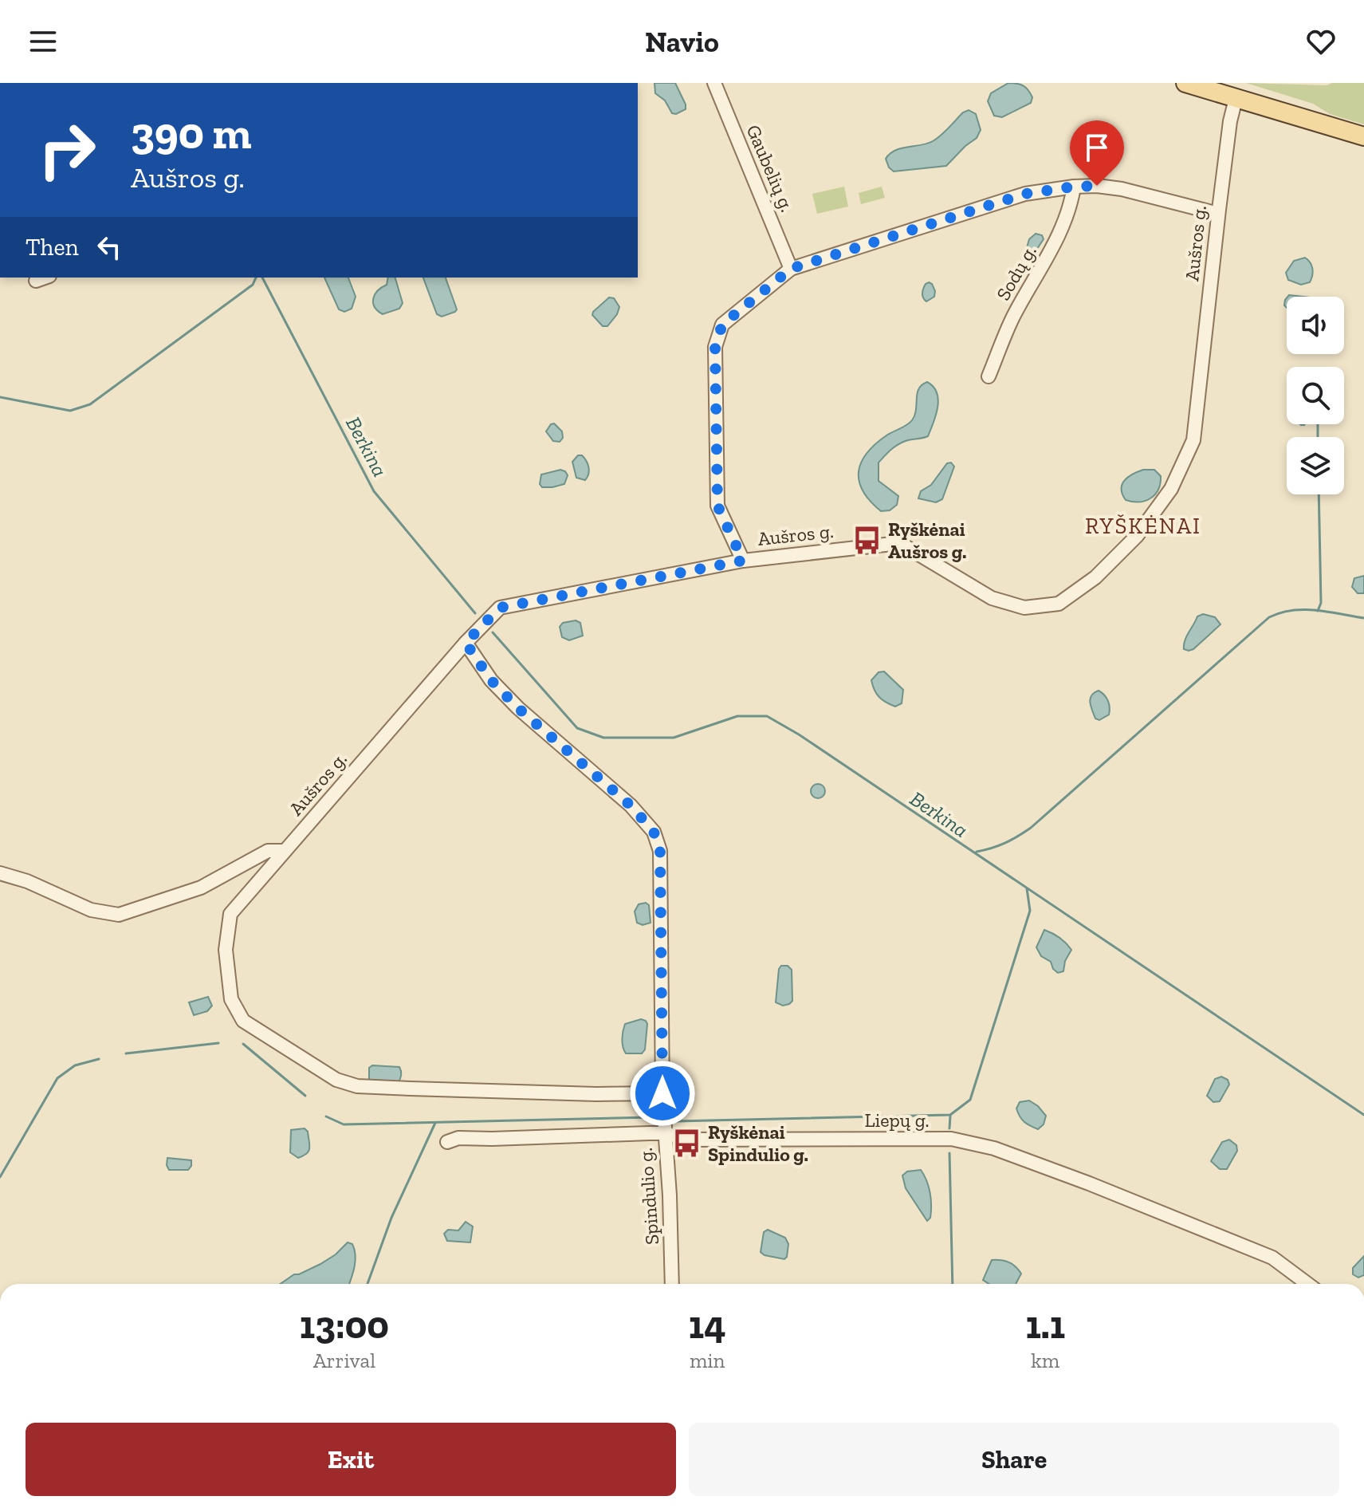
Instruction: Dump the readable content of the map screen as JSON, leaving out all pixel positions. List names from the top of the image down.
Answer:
{
  "streets": {
    "street": [
      "Gaubelių g.",
      "Aušros g.",
      "Sodų g.",
      "Liepų g.",
      "Spindulio g."
    ]
  },
  "crossings": [
    ["Aušros g.", "Spindulio g."],
    ["Liepų g.", "Spindulio g."]
  ],
  "districts": ["RYŠKĖNAI"],
  "water": ["Berkina"],
  "places": {
    "bus stop": ["Ryškėnai Aušros g.", "Ryškėnai Spindulio g."]
  },
  "page": {
    "header": "Navio",
    "turn": ["390 m", "Aušros g."],
    "then": "Then",
    "eta": [
      "13:00",
      "Arrival",
      "14",
      "min",
      "1.1",
      "km"
    ],
    "buttons": ["Exit", "Share"]
  }
}
